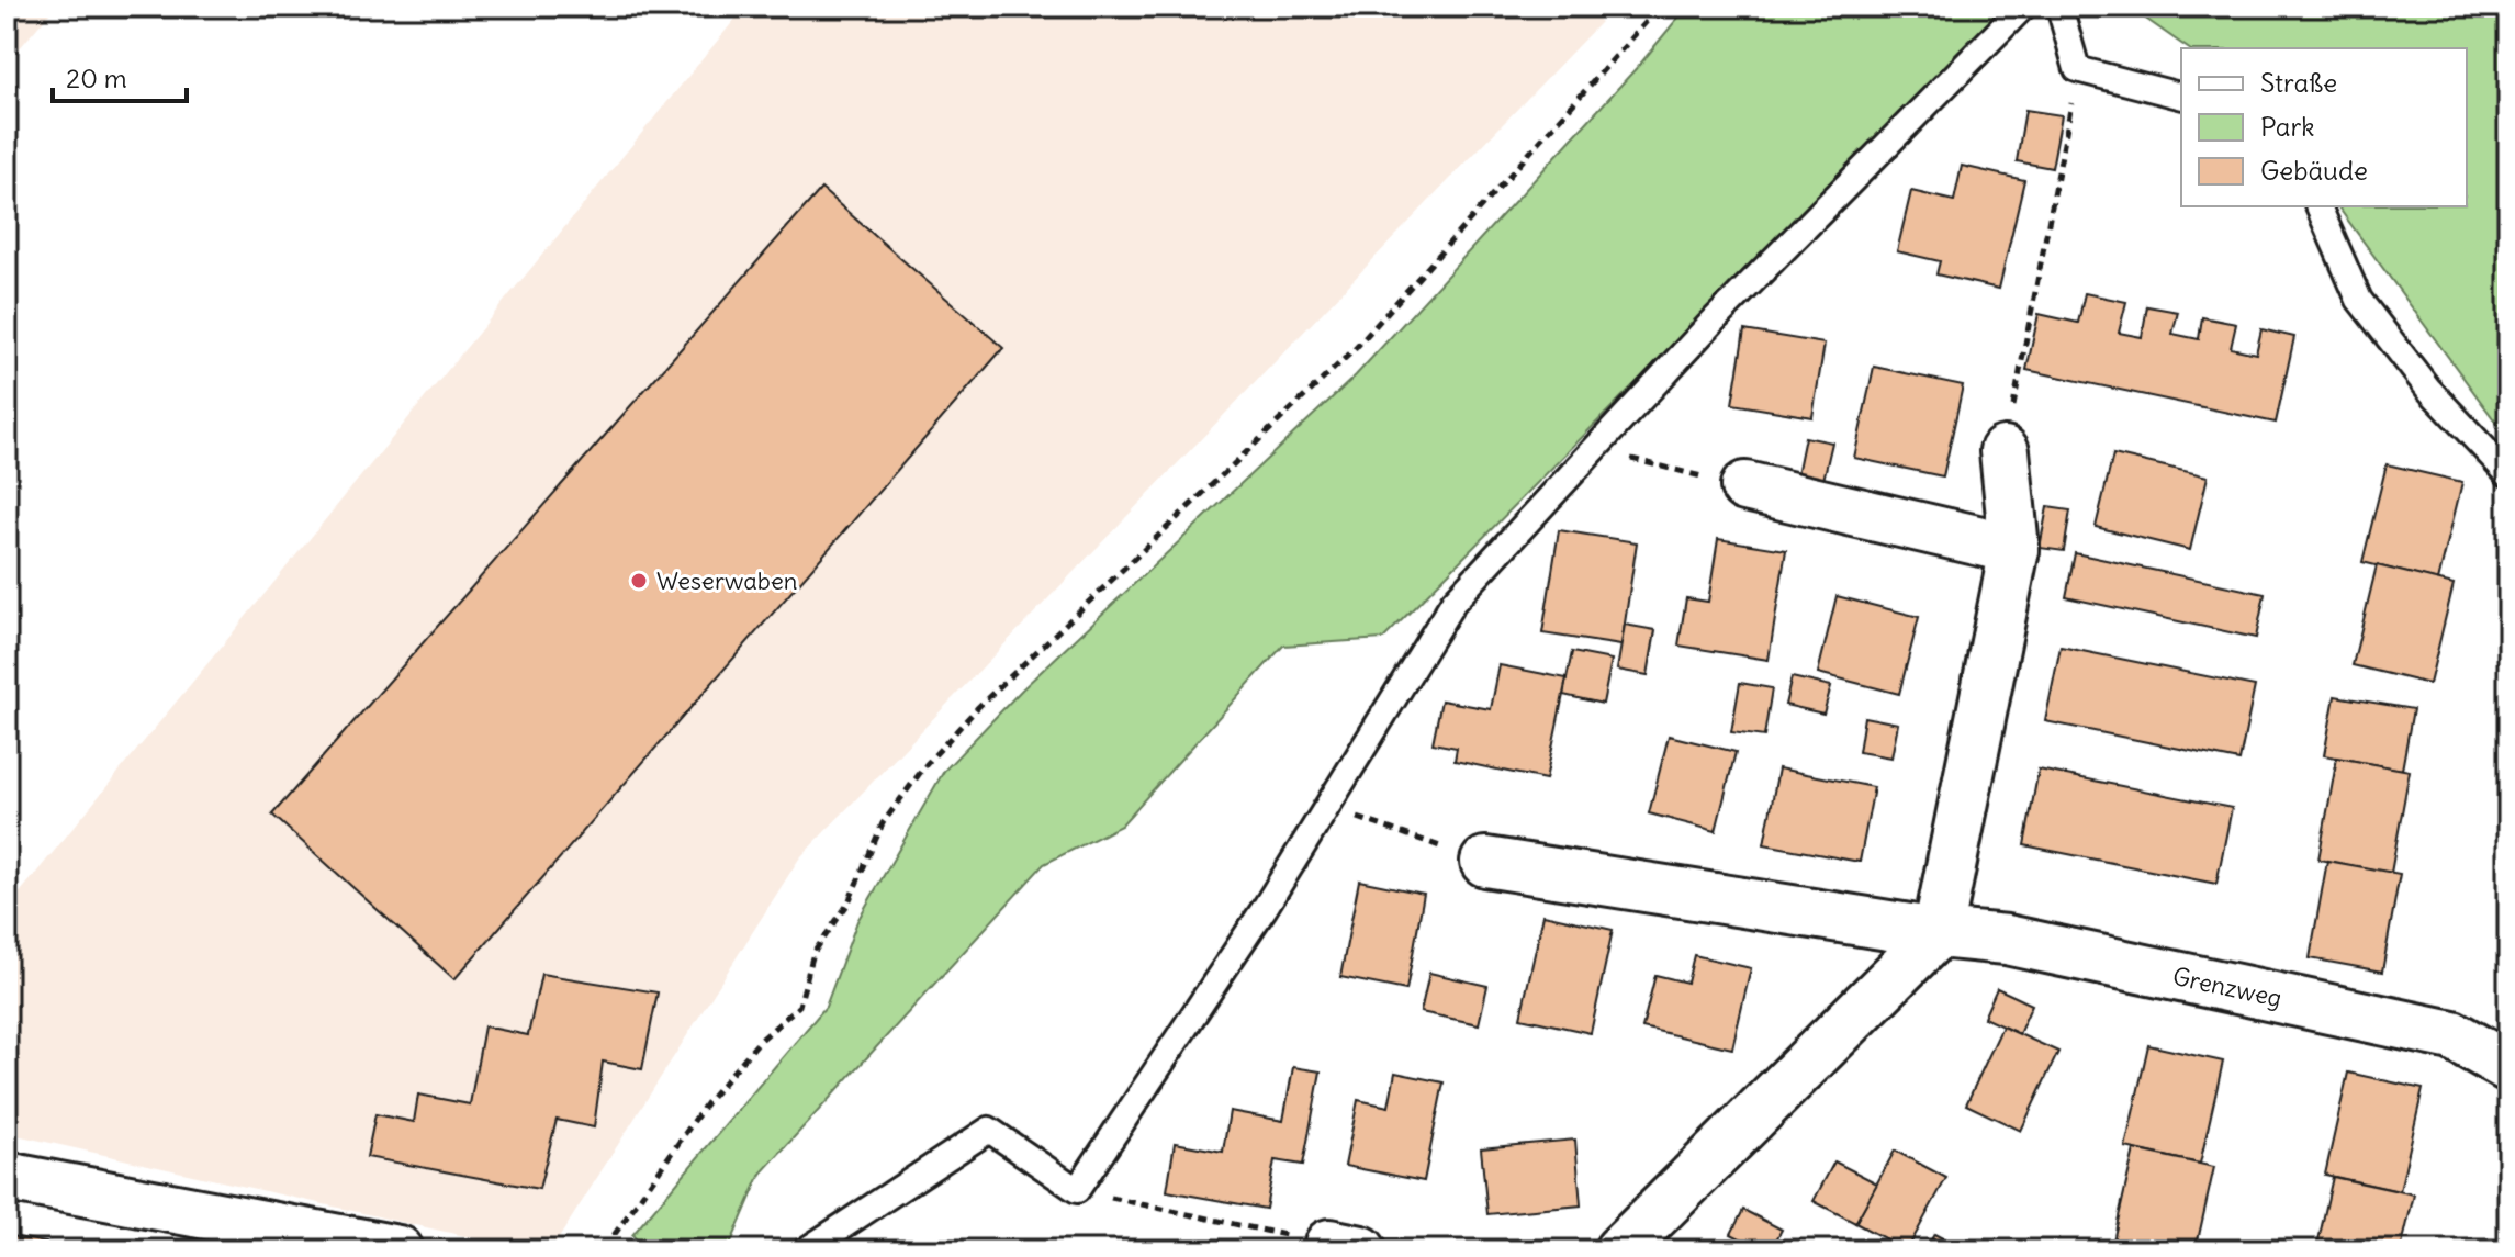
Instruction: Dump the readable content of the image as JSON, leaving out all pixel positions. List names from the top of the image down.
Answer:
{
  "streets": {
    "street": ["Grenzweg"]
  },
  "places": ["Weserwaben"],
  "legend": ["Straße", "Park", "Gebäude"],
  "scale_bar": "20 m"
}
